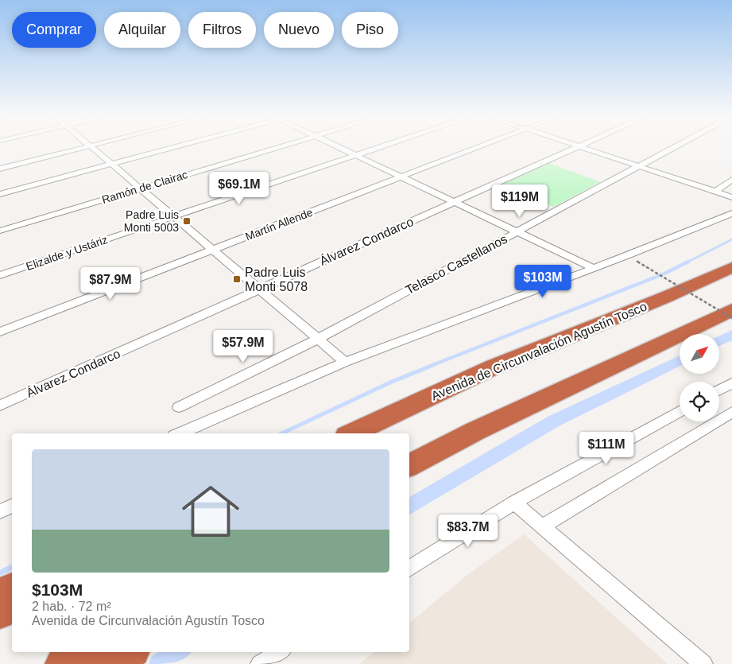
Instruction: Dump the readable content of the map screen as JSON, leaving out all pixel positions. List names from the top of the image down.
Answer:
{
  "streets": {
    "highway": ["Avenida de Circunvalación Agustín Tosco"],
    "street": [
      "Ramón de Clairac",
      "Martín Allende",
      "Álvarez Condarco",
      "Elizalde y Ustáriz",
      "Telasco Castellanos"
    ]
  },
  "places": {
    "transit": ["Padre Luis Monti 5003", "Padre Luis Monti 5078"]
  },
  "north": "top right",
  "page": {
    "chip": [
      "Comprar",
      "Alquilar",
      "Filtros",
      "Nuevo",
      "Piso"
    ],
    "price": [
      "$69.1M",
      "$119M",
      "$103M",
      "$87.9M",
      "$57.9M",
      "$111M",
      "$83.7M"
    ],
    "list": [
      {
        "name": "$103M",
        "note": "2 hab. · 72 m² · Avenida de Circunvalación Agustín Tosco"
      }
    ]
  }
}
